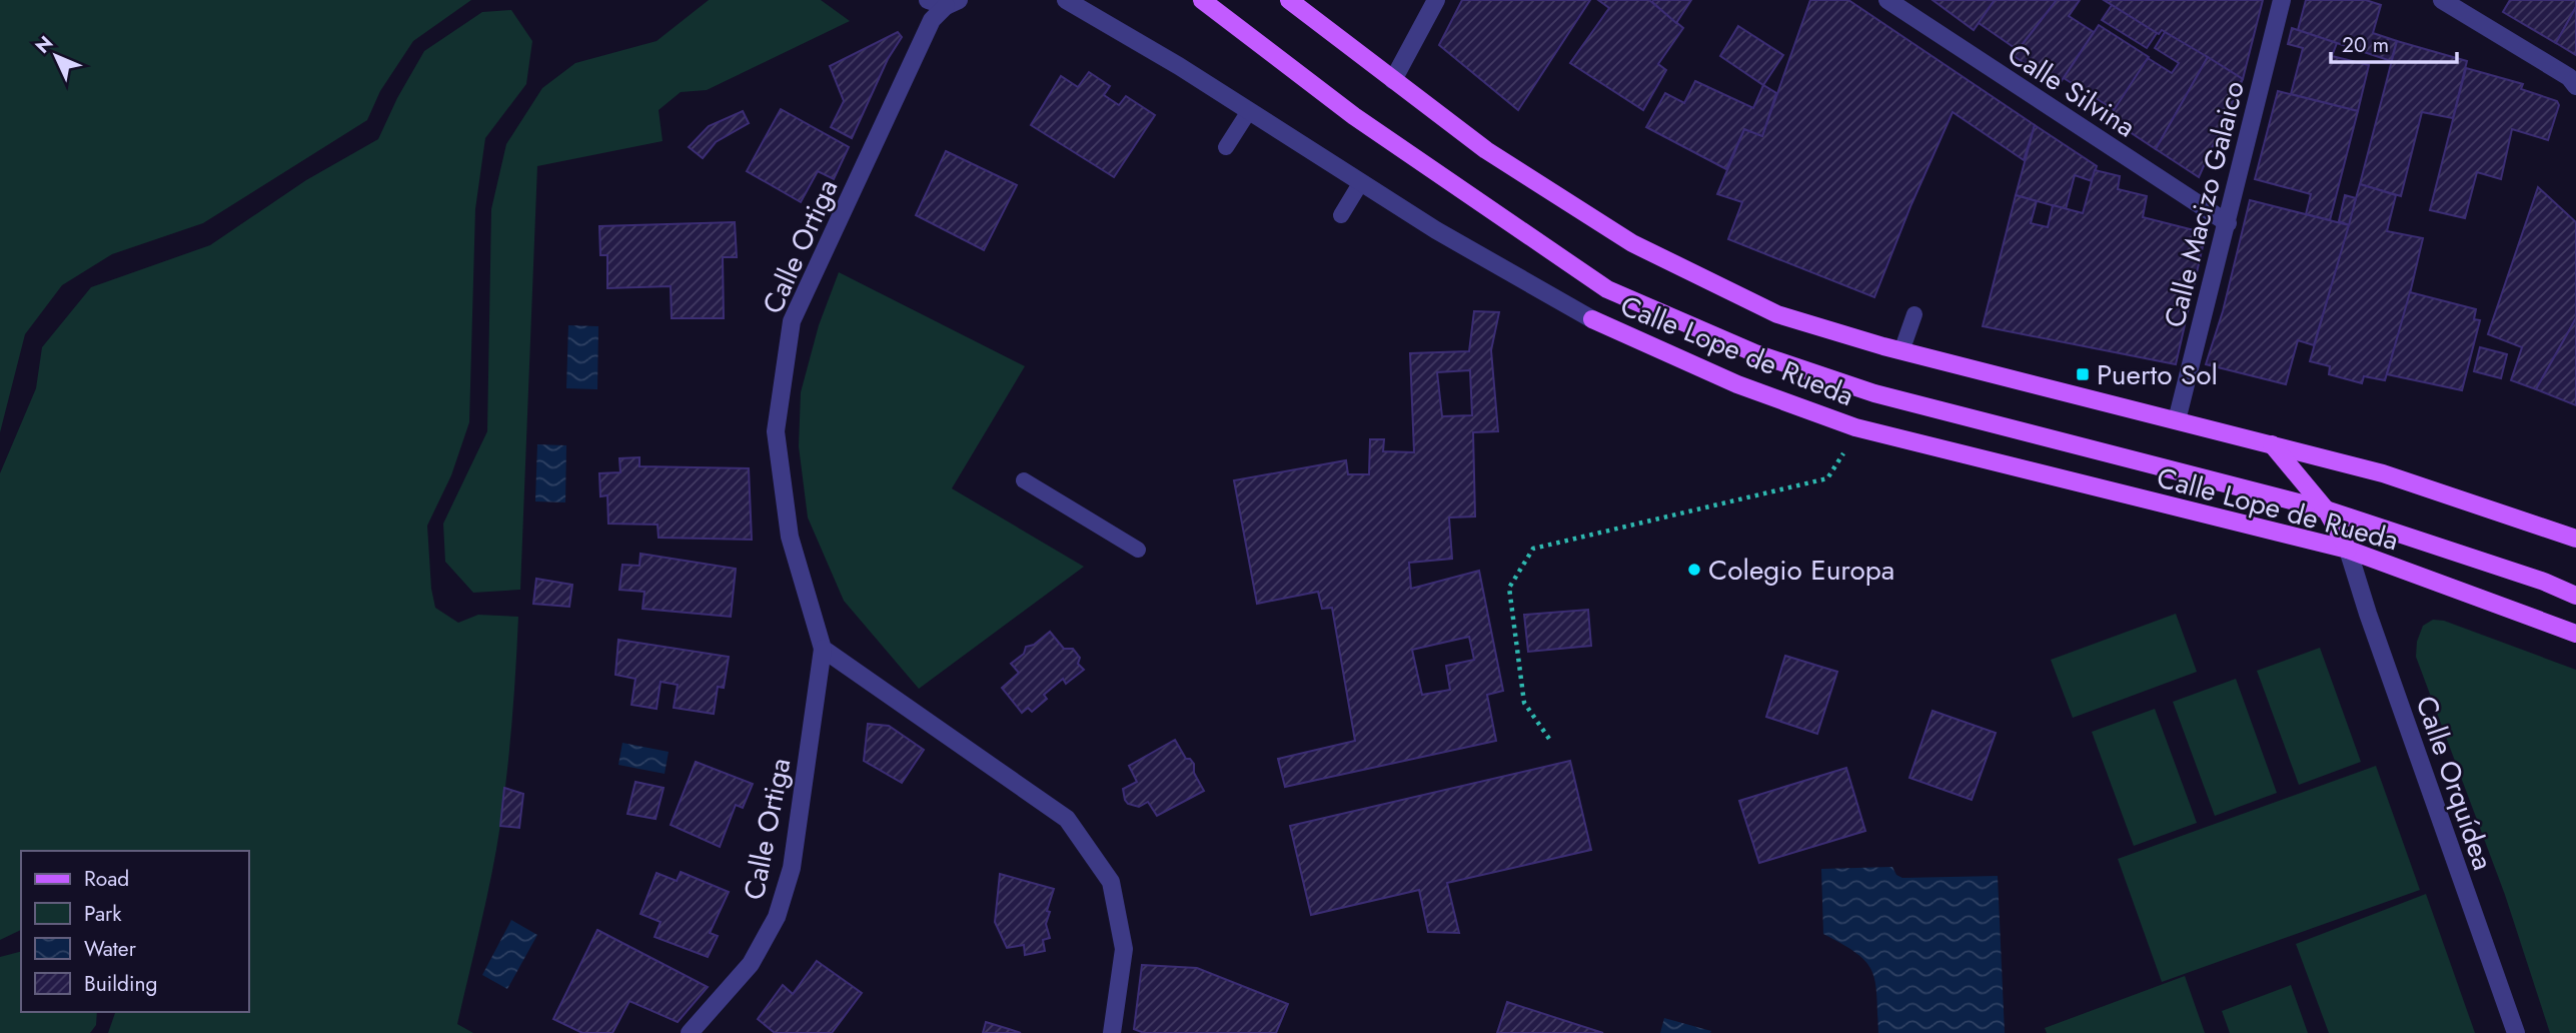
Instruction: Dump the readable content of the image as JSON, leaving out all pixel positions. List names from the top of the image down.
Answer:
{
  "streets": {
    "main road": ["Calle Lope de Rueda"],
    "street": [
      "Calle Silvina",
      "Calle Macizo Galaico",
      "Calle Ortiga",
      "Calle Orquídea"
    ]
  },
  "crossings": [
    ["Calle Silvina", "Calle Macizo Galaico"],
    ["Calle Macizo Galaico", "Calle Lope de Rueda"],
    ["Calle Lope de Rueda", "Calle Orquídea"]
  ],
  "places": {
    "transit": ["Puerto Sol"],
    "other": ["Colegio Europa"]
  },
  "legend": [
    "Road",
    "Park",
    "Water",
    "Building"
  ],
  "scale_bar": "20 m",
  "north": "top left"
}
